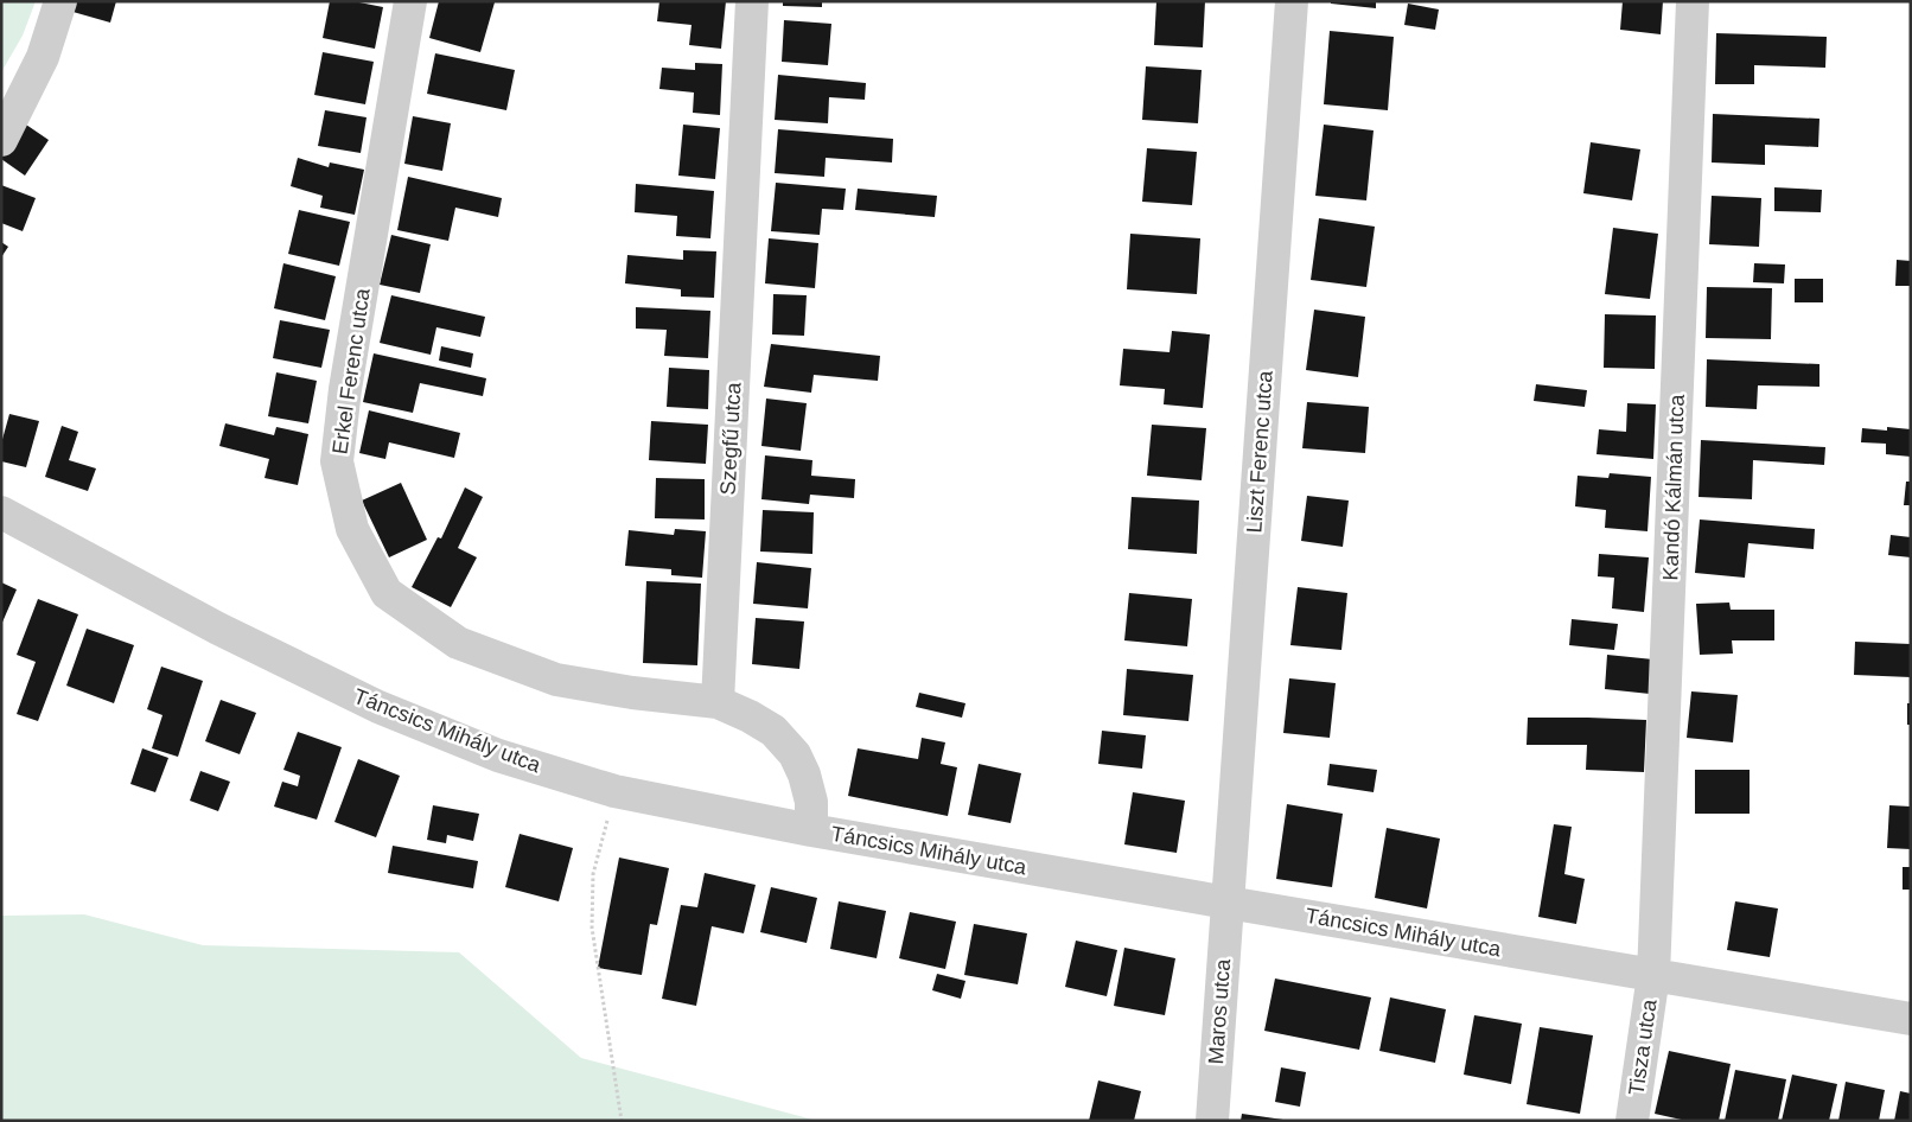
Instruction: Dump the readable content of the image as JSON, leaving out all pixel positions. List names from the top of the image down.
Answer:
{
  "streets": {
    "street": [
      "Erkel Ferenc utca",
      "Szegfű utca",
      "Liszt Ferenc utca",
      "Kandó Kálmán utca",
      "Táncsics Mihály utca",
      "Maros utca",
      "Tisza utca"
    ]
  },
  "crossings": [
    ["Erkel Ferenc utca", "Szegfű utca"],
    ["Liszt Ferenc utca", "Táncsics Mihály utca"],
    ["Liszt Ferenc utca", "Maros utca"],
    ["Kandó Kálmán utca", "Táncsics Mihály utca"],
    ["Kandó Kálmán utca", "Tisza utca"],
    ["Táncsics Mihály utca", "Maros utca"],
    ["Táncsics Mihály utca", "Tisza utca"]
  ]
}
